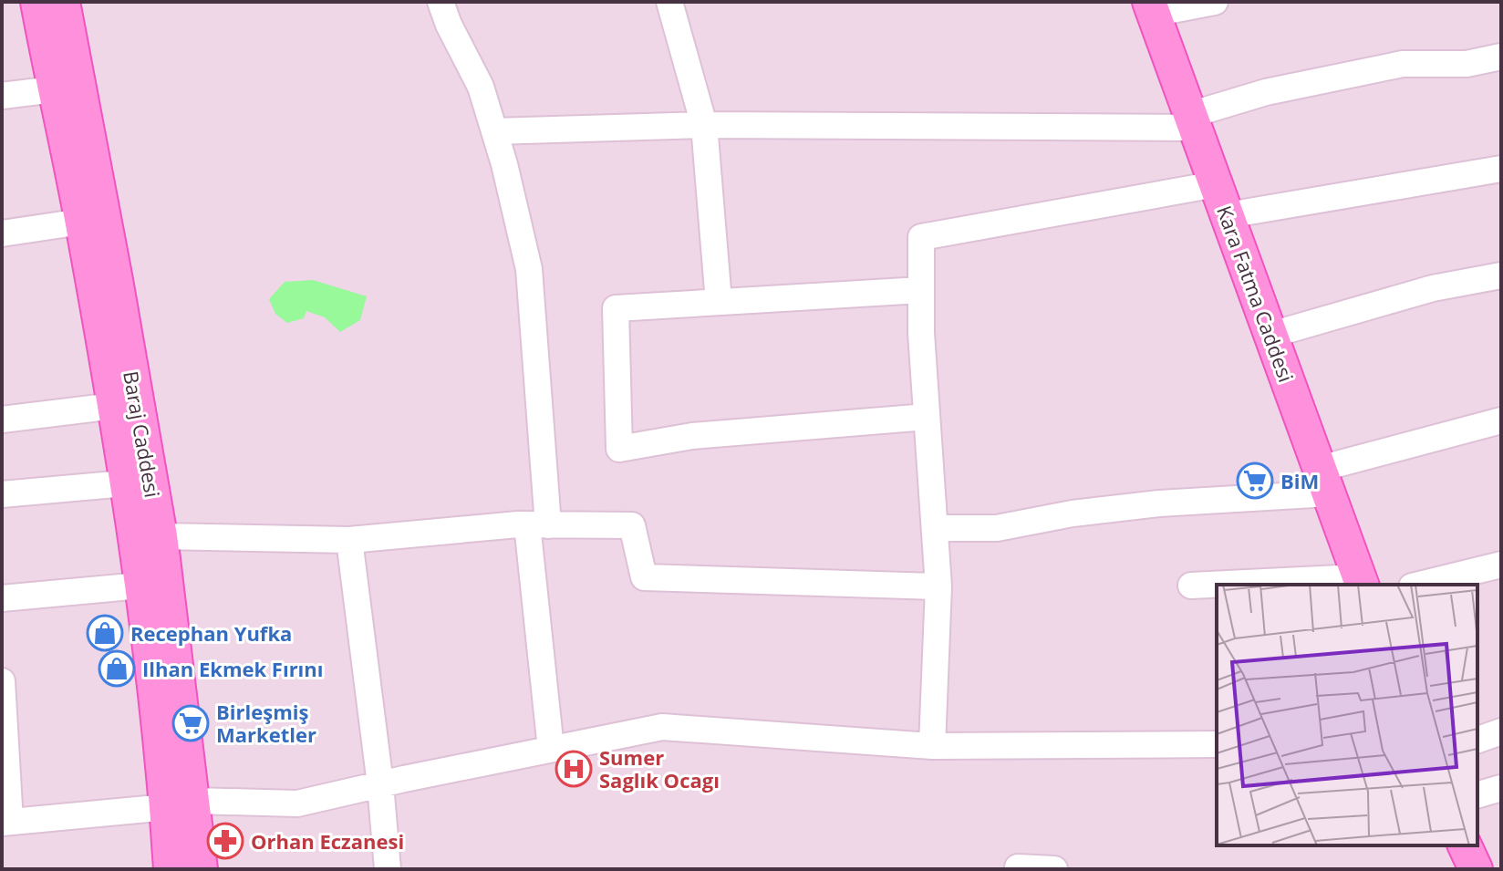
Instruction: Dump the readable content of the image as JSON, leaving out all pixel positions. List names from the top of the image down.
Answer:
{
  "streets": {
    "main road": ["Kara Fatma Caddesi", "Baraj Caddesi"]
  },
  "places": {
    "supermarket": ["BiM", "Birleşmiş Marketler"],
    "shop": ["Recephan Yufka", "Ilhan Ekmek Fırını"],
    "hospital": ["Sumer Saglık Ocagı"],
    "pharmacy": ["Orhan Eczanesi"]
  }
}
